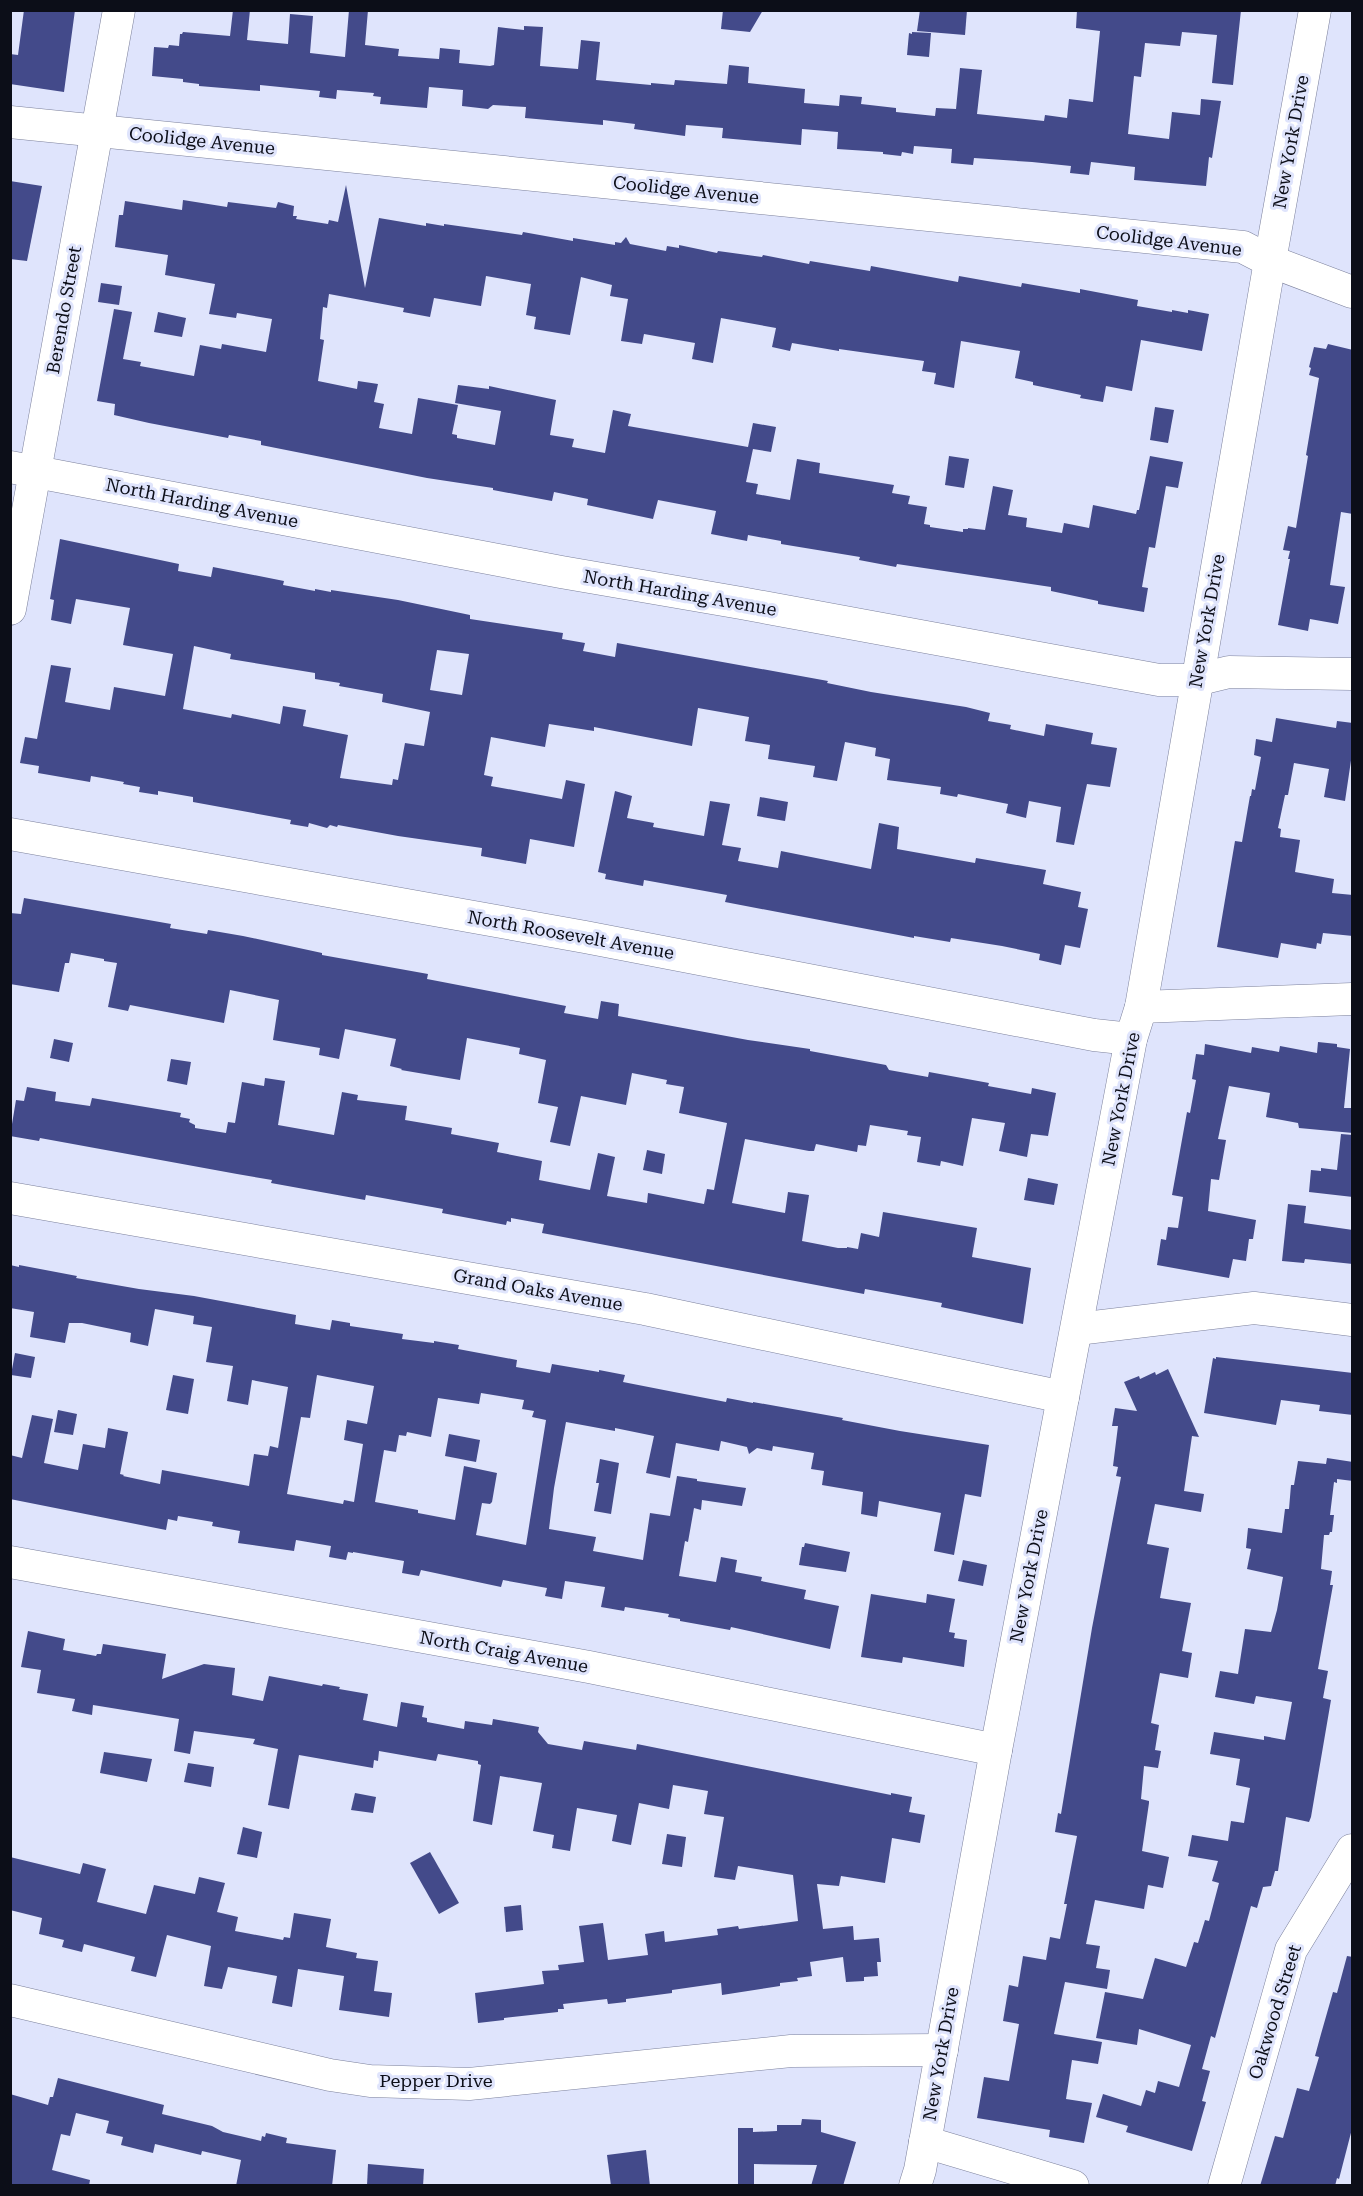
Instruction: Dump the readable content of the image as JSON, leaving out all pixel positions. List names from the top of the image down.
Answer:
{
  "streets": {
    "street": [
      "Coolidge Avenue",
      "New York Drive",
      "Berendo Street",
      "North Harding Avenue",
      "North Roosevelt Avenue",
      "Grand Oaks Avenue",
      "North Craig Avenue",
      "Oakwood Street",
      "Pepper Drive"
    ]
  },
  "crossings": [
    ["Coolidge Avenue", "New York Drive"],
    ["Coolidge Avenue", "Berendo Street"],
    ["New York Drive", "North Harding Avenue"],
    ["New York Drive", "North Roosevelt Avenue"],
    ["New York Drive", "Grand Oaks Avenue"],
    ["New York Drive", "North Craig Avenue"],
    ["New York Drive", "Pepper Drive"],
    ["Berendo Street", "North Harding Avenue"]
  ]
}
